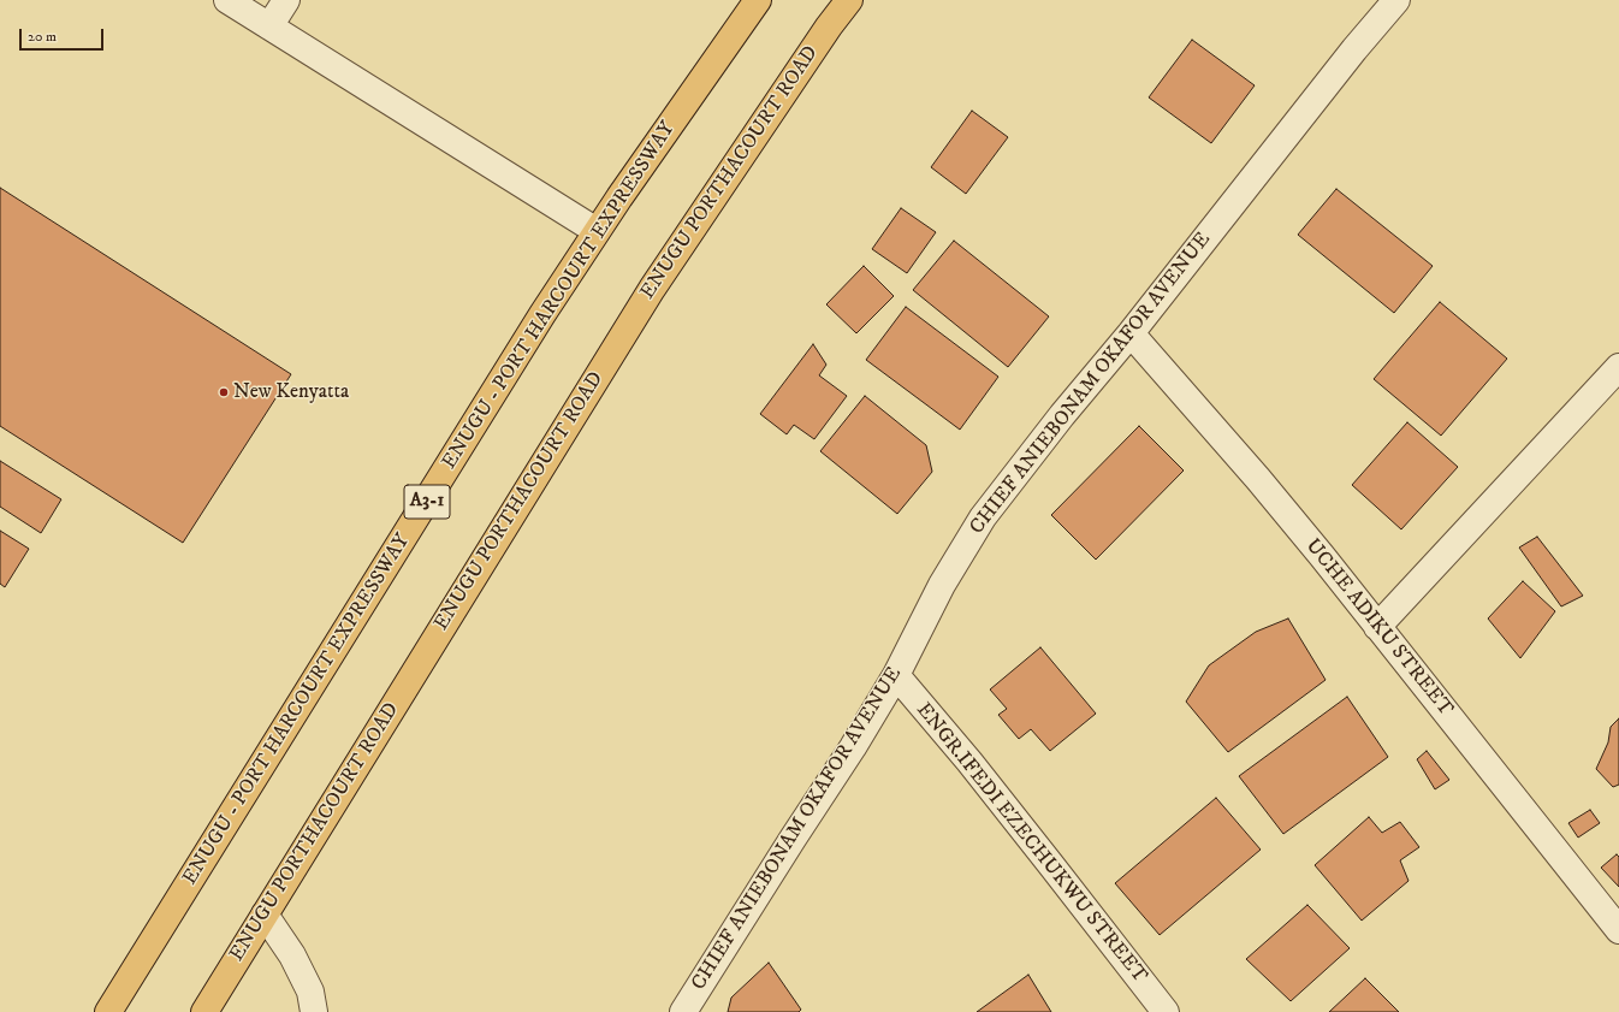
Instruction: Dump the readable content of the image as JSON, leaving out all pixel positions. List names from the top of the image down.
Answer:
{
  "streets": {
    "highway": ["ENUGU PORTHACOURT ROAD", "ENUGU - PORT HARCOURT EXPRESSWAY", "A3-1"],
    "street": ["CHIEF ANIEBONAM OKAFOR AVENUE", "UCHE ADIKU STREET", "ENGR.IFEDI EZECHUKWU STREET"]
  },
  "crossings": [
    ["CHIEF ANIEBONAM OKAFOR AVENUE", "UCHE ADIKU STREET"],
    ["CHIEF ANIEBONAM OKAFOR AVENUE", "ENGR.IFEDI EZECHUKWU STREET"]
  ],
  "places": ["New Kenyatta"],
  "scale_bar": "20 m"
}
